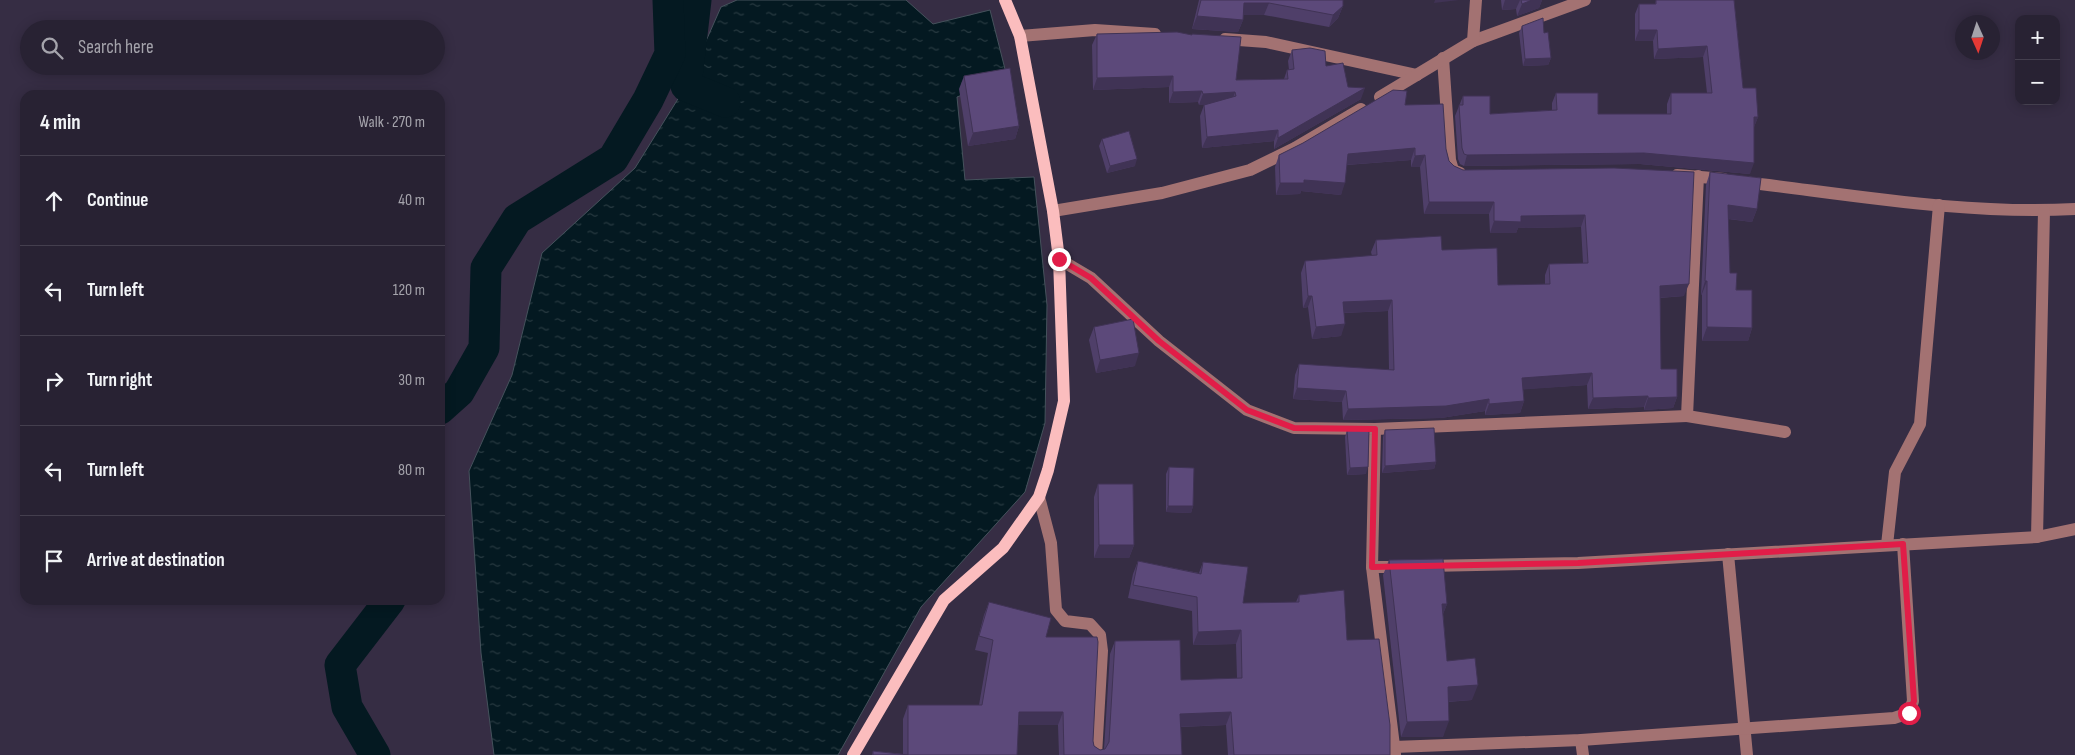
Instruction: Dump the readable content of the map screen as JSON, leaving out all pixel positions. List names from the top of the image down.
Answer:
{
  "north": "bottom",
  "page": {
    "map_buttons": ["+", "−"],
    "search": "Search here",
    "heading": ["4 min", "Walk · 270 m"],
    "list": [
      ["Continue", "40 m"],
      ["Turn left", "120 m"],
      ["Turn right", "30 m"],
      ["Turn left", "80 m"],
      "Arrive at destination"
    ]
  }
}
